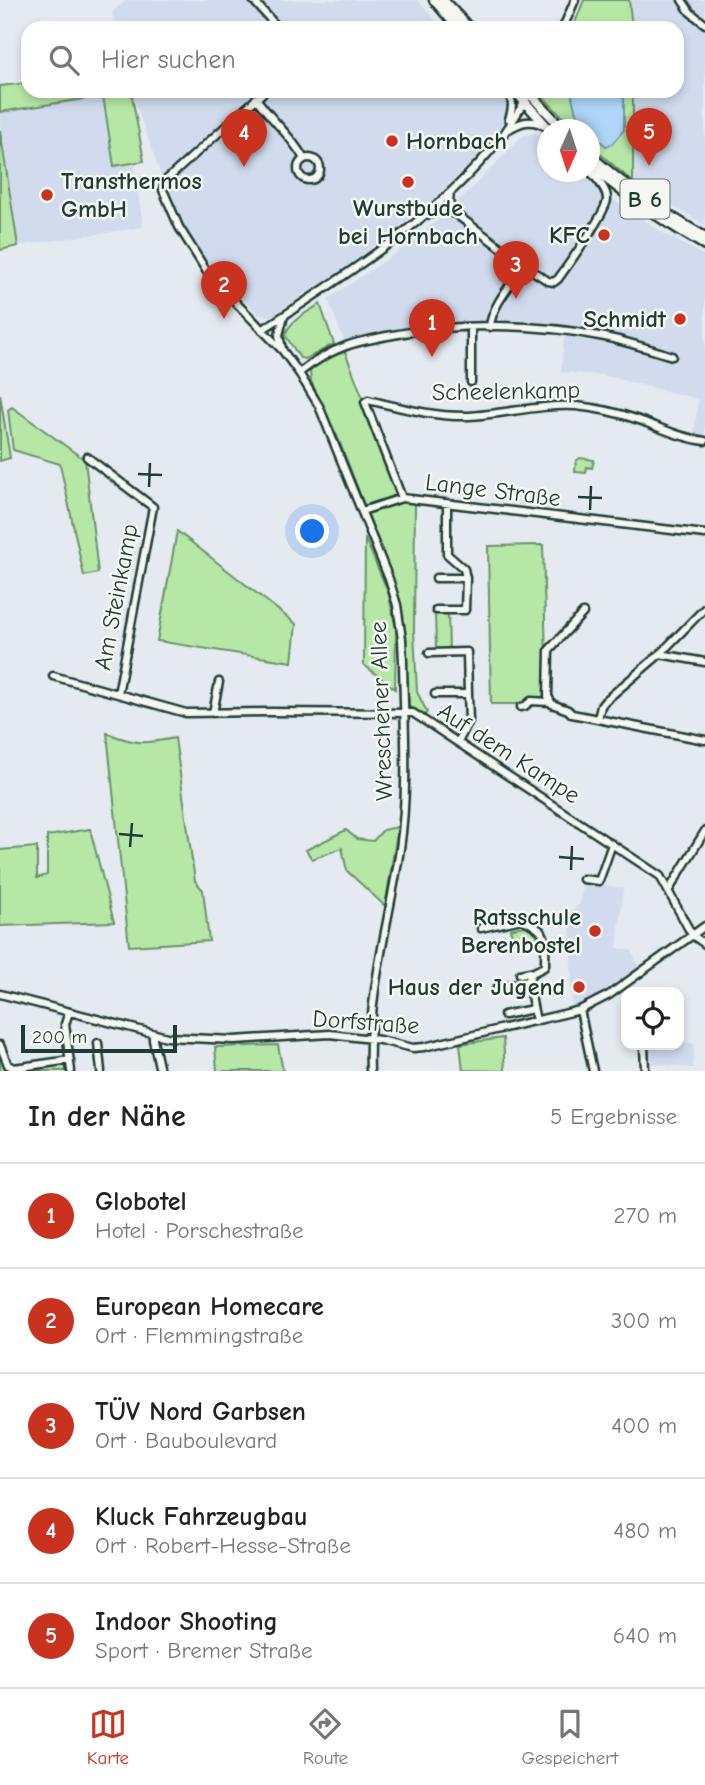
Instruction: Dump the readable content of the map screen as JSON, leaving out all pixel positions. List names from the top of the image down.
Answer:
{
  "streets": {
    "main road": ["B 6"],
    "street": [
      "Scheelenkamp",
      "Lange Straße",
      "Am Steinkamp",
      "Wreschener Allee",
      "Auf dem Kampe",
      "Dorfstraße"
    ]
  },
  "crossings": [
    ["Scheelenkamp", "Lange Straße"],
    ["Lange Straße", "Wreschener Allee"],
    ["Am Steinkamp", "Auf dem Kampe"],
    ["Wreschener Allee", "Auf dem Kampe"],
    ["Wreschener Allee", "Dorfstraße"],
    ["Auf dem Kampe", "Dorfstraße"]
  ],
  "places": [
    "Hornbach",
    "Wurstbude bei Hornbach",
    "Transthermos GmbH",
    "KFC",
    "Schmidt",
    "Ratsschule Berenbostel",
    "Haus der Jugend"
  ],
  "scale_bar": "200 m",
  "north": "bottom",
  "page": {
    "search": "Hier suchen",
    "pins": [
      "5",
      "4",
      "3",
      "2",
      "1"
    ],
    "scale": "200 m",
    "heading": ["In der Nähe", "5 Ergebnisse"],
    "list": [
      {
        "mark": "1",
        "name": "Globotel",
        "note": "Hotel · Porschestraße",
        "value": "270 m"
      },
      {
        "mark": "2",
        "name": "European Homecare",
        "note": "Ort · Flemmingstraße",
        "value": "300 m"
      },
      {
        "mark": "3",
        "name": "TÜV Nord Garbsen",
        "note": "Ort · Bauboulevard",
        "value": "400 m"
      },
      {
        "mark": "4",
        "name": "Kluck Fahrzeugbau",
        "note": "Ort · Robert-Hesse-Straße",
        "value": "480 m"
      },
      {
        "mark": "5",
        "name": "Indoor Shooting",
        "note": "Sport · Bremer Straße",
        "value": "640 m"
      }
    ],
    "nav": ["Karte", "Route", "Gespeichert"]
  }
}
